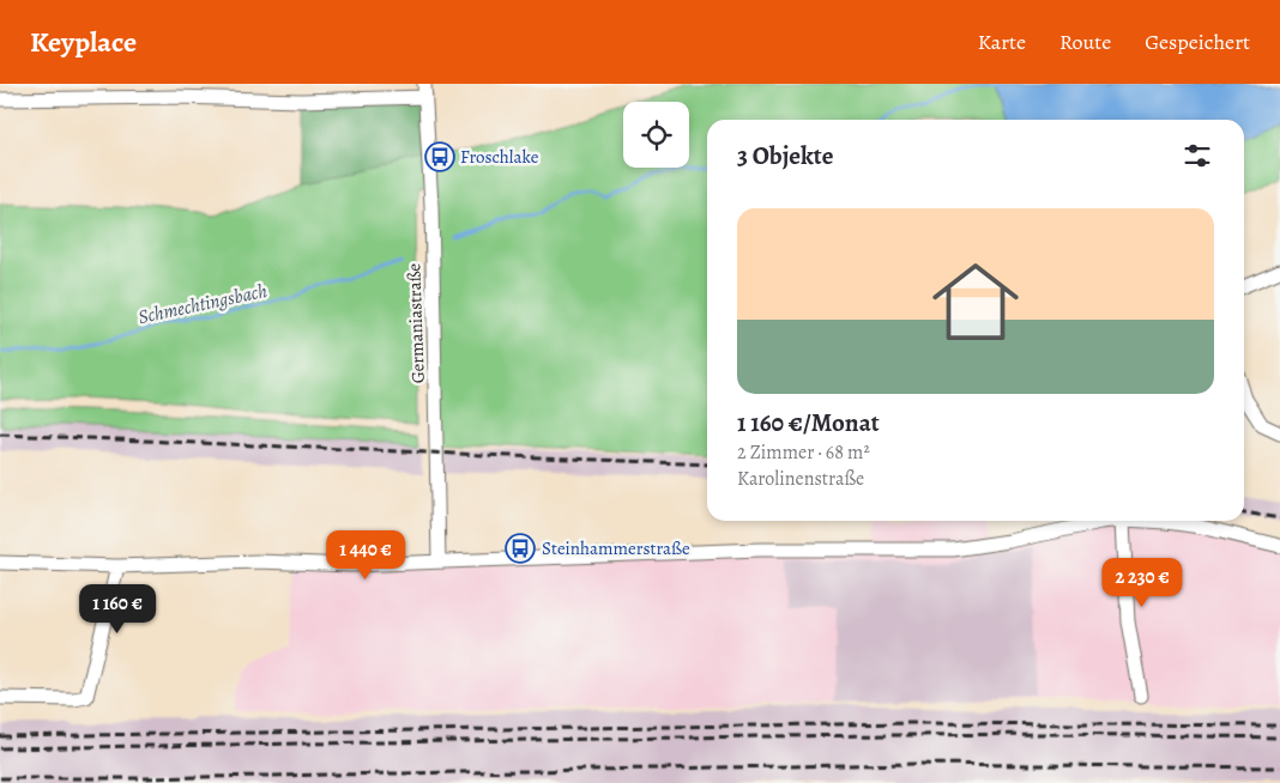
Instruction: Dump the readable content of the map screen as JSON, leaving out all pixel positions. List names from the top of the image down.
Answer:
{
  "streets": {
    "street": ["Germaniastraße"]
  },
  "water": ["Schmechtingsbach"],
  "places": {
    "bus stop": ["Froschlake", "Steinhammerstraße"]
  },
  "page": {
    "header": "Keyplace",
    "nav": ["Karte", "Route", "Gespeichert"],
    "heading": "3 Objekte",
    "list": [
      {
        "name": "1 160 €/Monat",
        "note": "2 Zimmer · 68 m² · Karolinenstraße"
      }
    ],
    "price": ["1 440 €", "2 230 €", "1 160 €"]
  }
}
